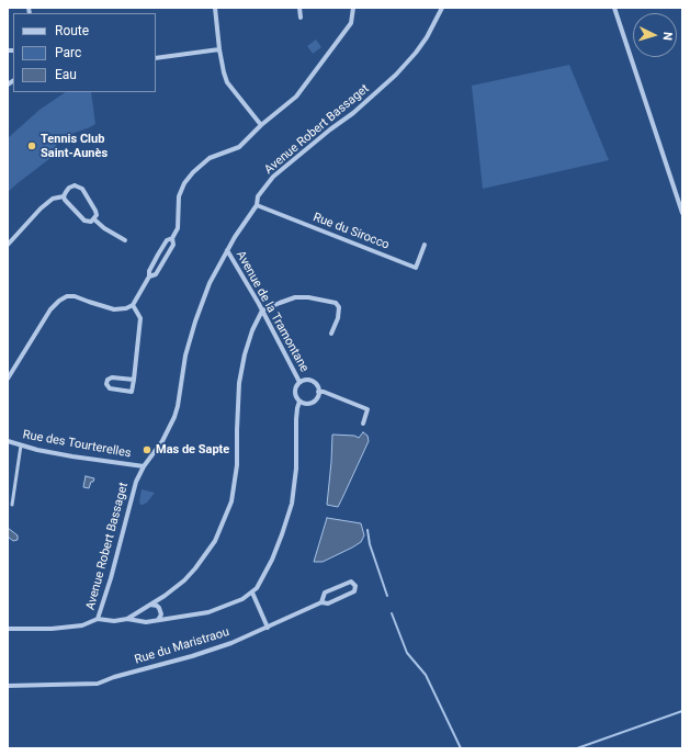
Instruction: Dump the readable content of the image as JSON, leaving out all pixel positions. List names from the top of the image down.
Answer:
{
  "streets": {
    "street": [
      "Avenue Robert Bassaget",
      "Rue du Sirocco",
      "Avenue de la Tramontane",
      "Rue des Tourterelles",
      "Rue du Maristraou"
    ]
  },
  "crossings": [
    ["Avenue Robert Bassaget", "Rue du Sirocco"],
    ["Avenue Robert Bassaget", "Avenue de la Tramontane"],
    ["Avenue Robert Bassaget", "Rue des Tourterelles"]
  ],
  "places": ["Tennis Club Saint-Aunès", "Mas de Sapte"],
  "legend": ["Route", "Parc", "Eau"],
  "north": "right"
}
